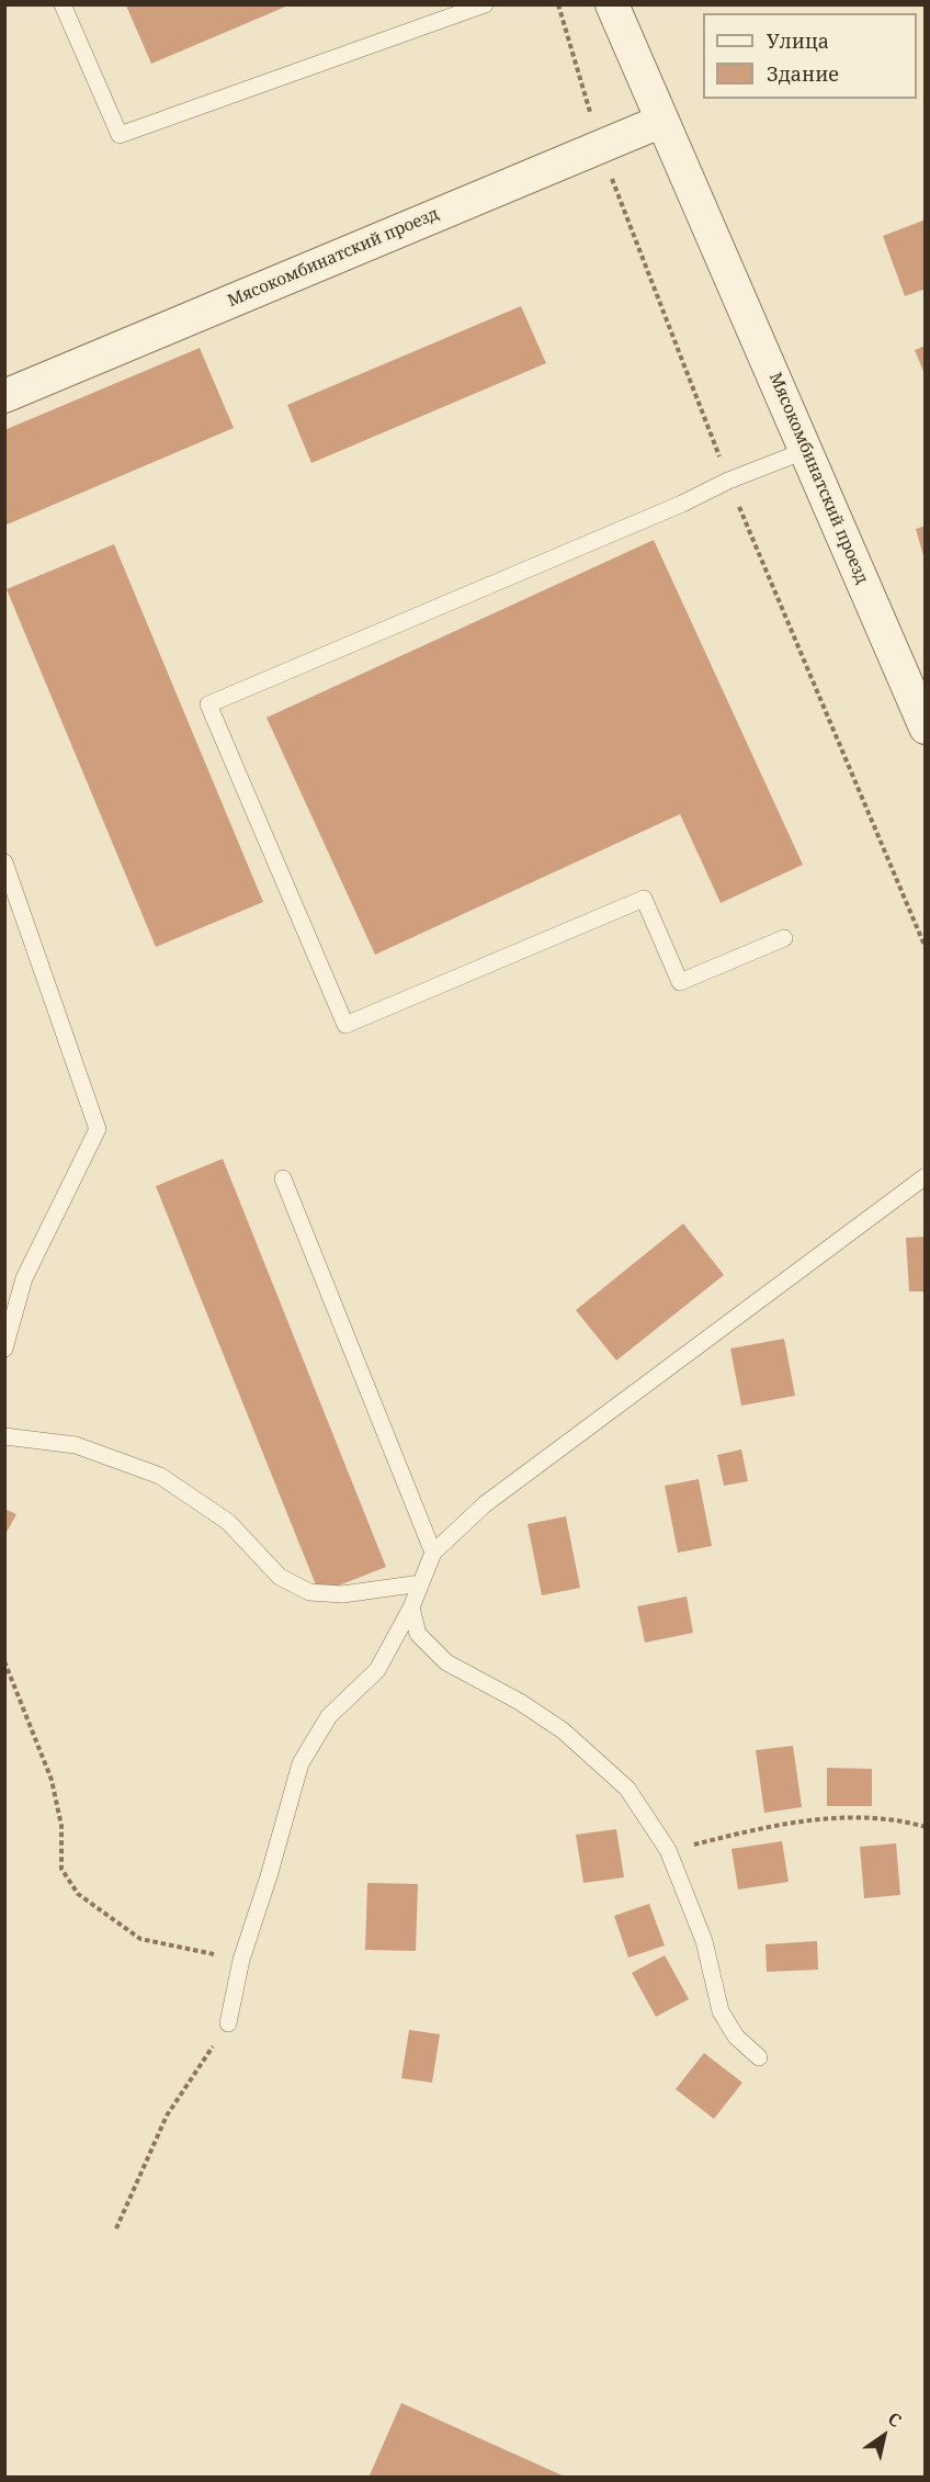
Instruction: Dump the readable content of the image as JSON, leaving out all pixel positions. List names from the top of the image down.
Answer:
{
  "streets": {
    "street": ["Мясокомбинатский проезд"]
  },
  "legend": ["Улица", "Здание"],
  "north": "top right"
}
